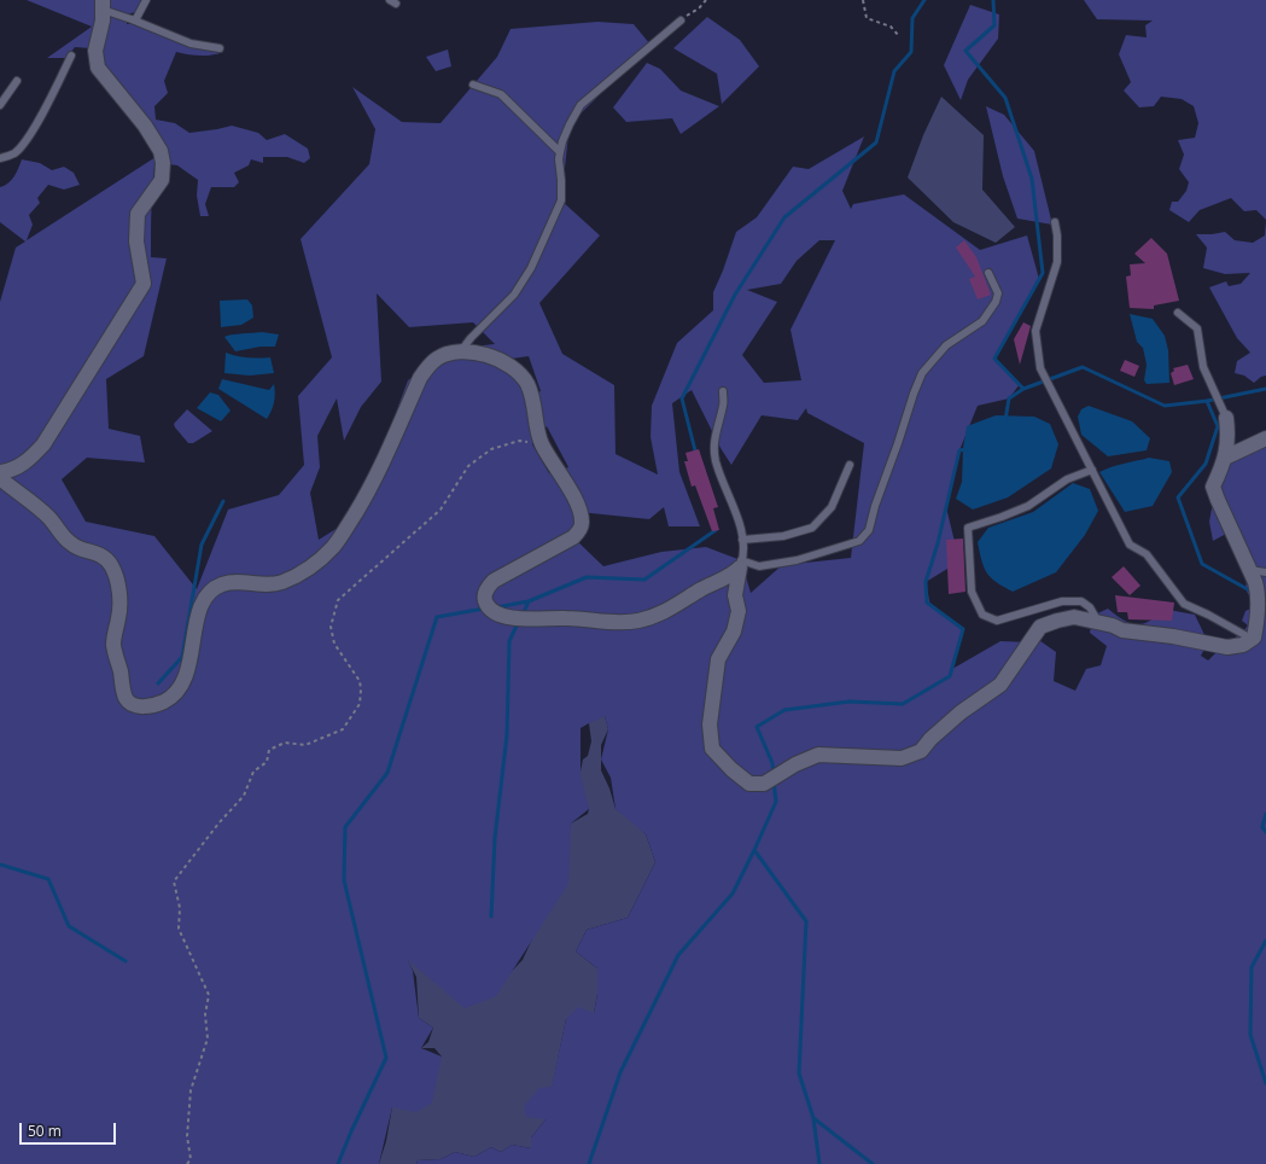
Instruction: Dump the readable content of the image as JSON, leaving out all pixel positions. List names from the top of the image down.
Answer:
{
  "scale_bar": "50 m"
}
